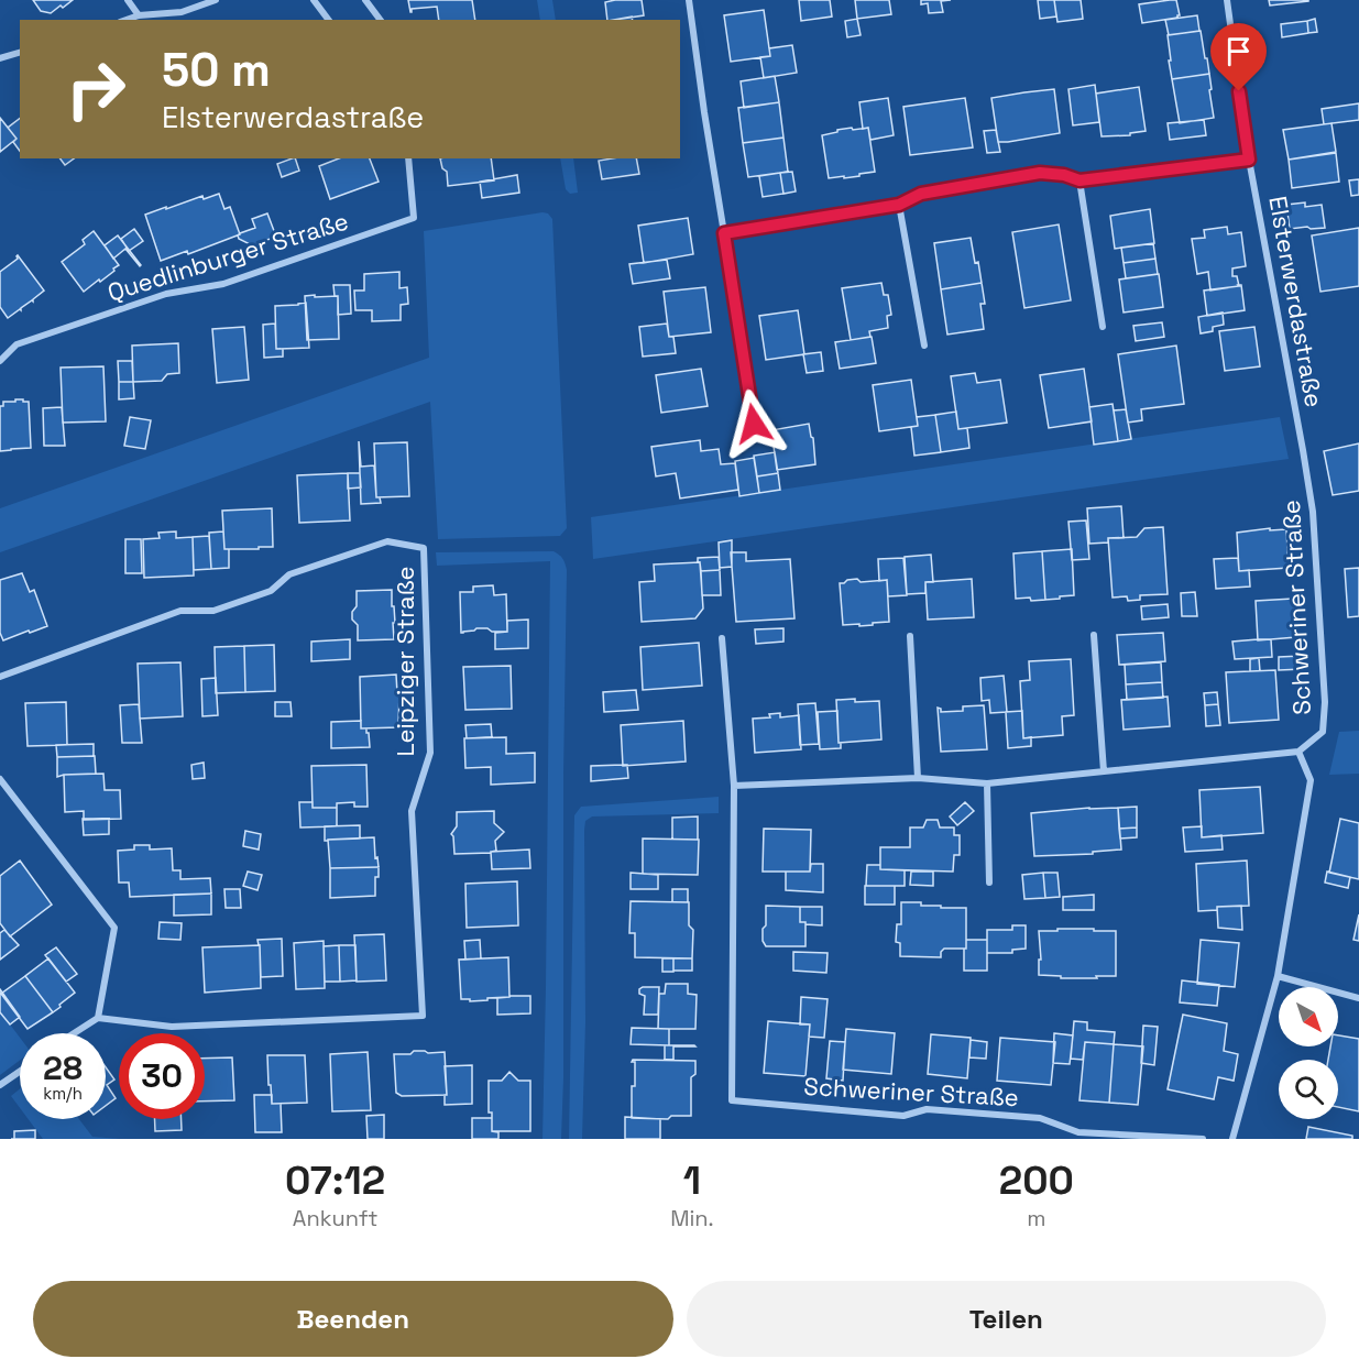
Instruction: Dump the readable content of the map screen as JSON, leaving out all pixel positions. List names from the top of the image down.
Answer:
{
  "streets": {
    "street": [
      "Quedlinburger Straße",
      "Elsterwerdastraße",
      "Schweriner Straße",
      "Leipziger Straße"
    ]
  },
  "crossings": [
    ["Elsterwerdastraße", "Schweriner Straße"]
  ],
  "north": "bottom right",
  "page": {
    "turn": ["50 m", "Elsterwerdastraße"],
    "speed": "28 km/h",
    "limit": "30",
    "eta": [
      "07:12",
      "Ankunft",
      "1",
      "Min.",
      "200",
      "m"
    ],
    "buttons": ["Beenden", "Teilen"]
  }
}
